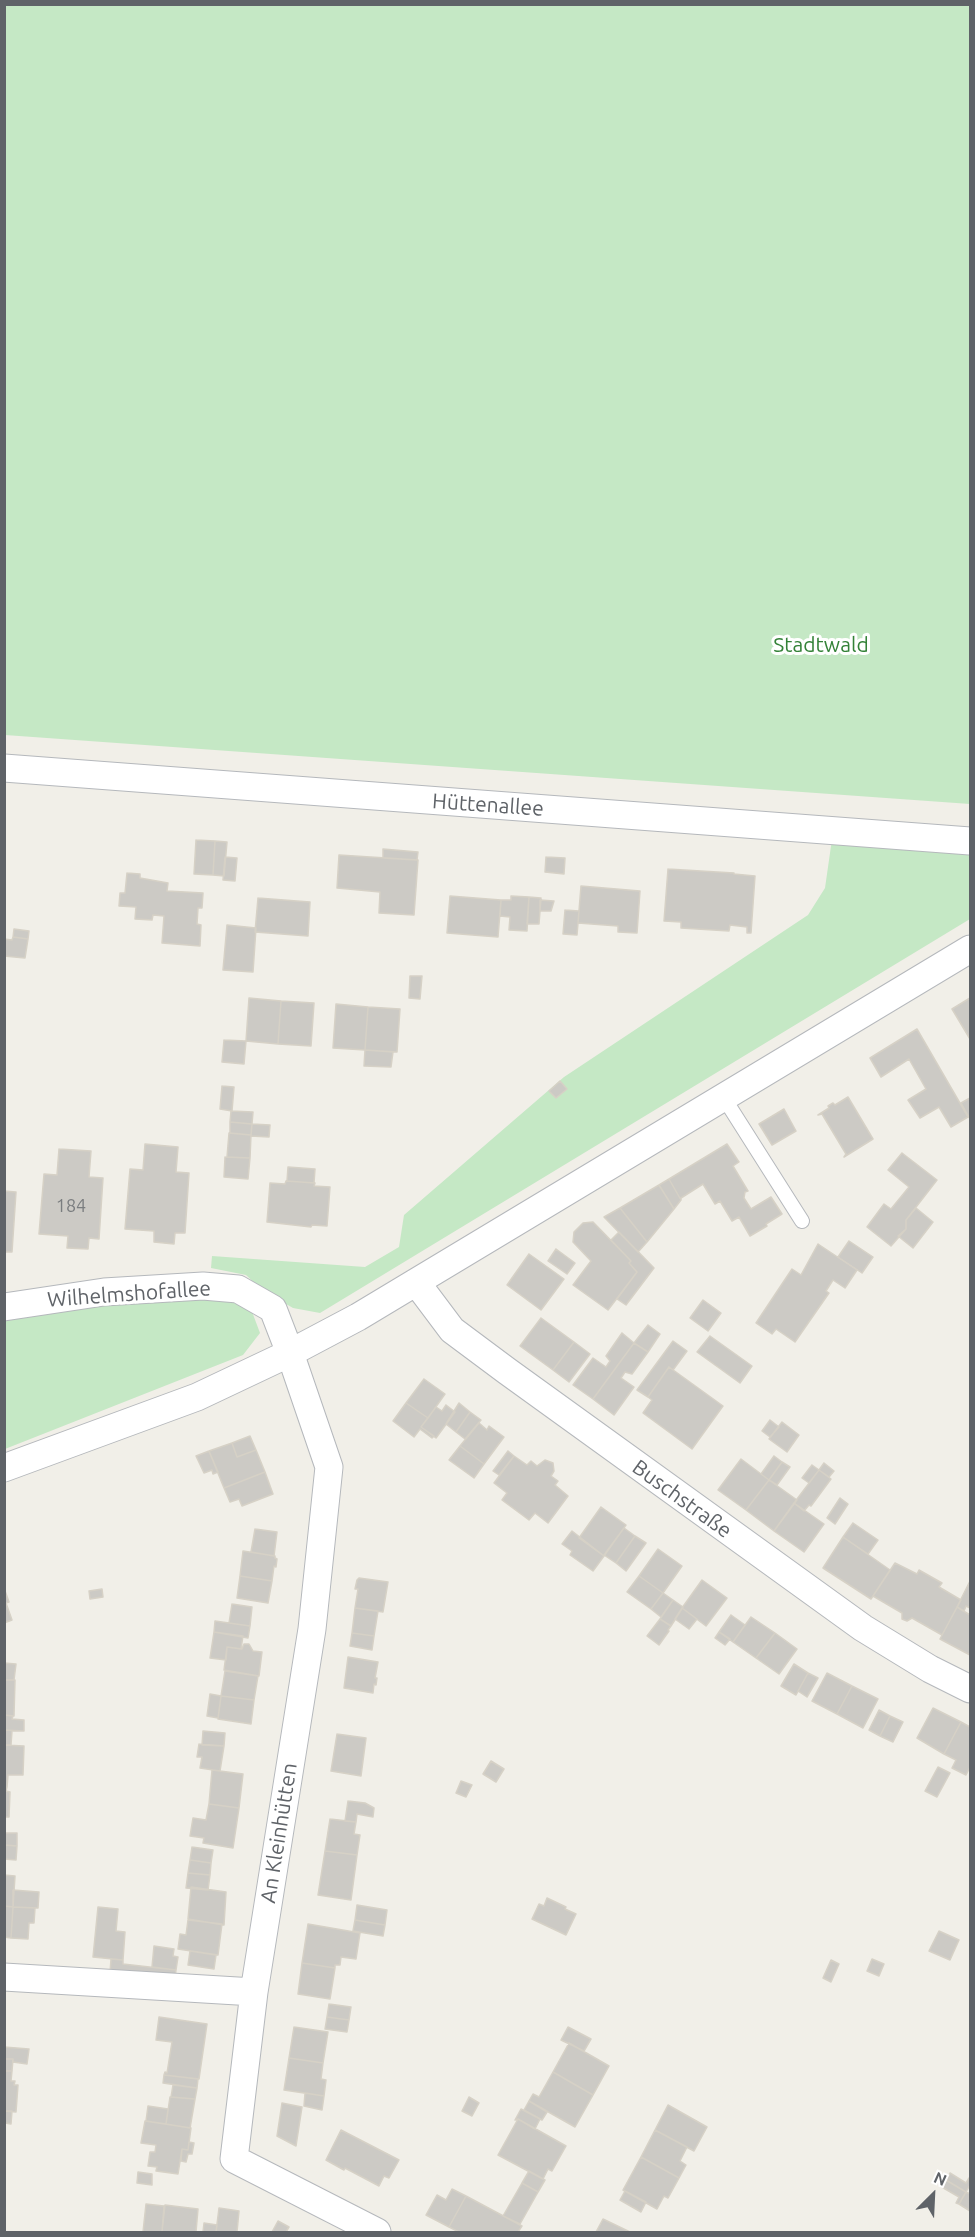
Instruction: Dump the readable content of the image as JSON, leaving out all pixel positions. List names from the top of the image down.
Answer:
{
  "streets": {
    "street": [
      "Hüttenallee",
      "Wilhelmshofallee",
      "Buschstraße",
      "An Kleinhütten"
    ]
  },
  "crossings": [
    ["Wilhelmshofallee", "An Kleinhütten"]
  ],
  "parks": ["Stadtwald"],
  "house_numbers": ["184"],
  "north": "top right"
}
